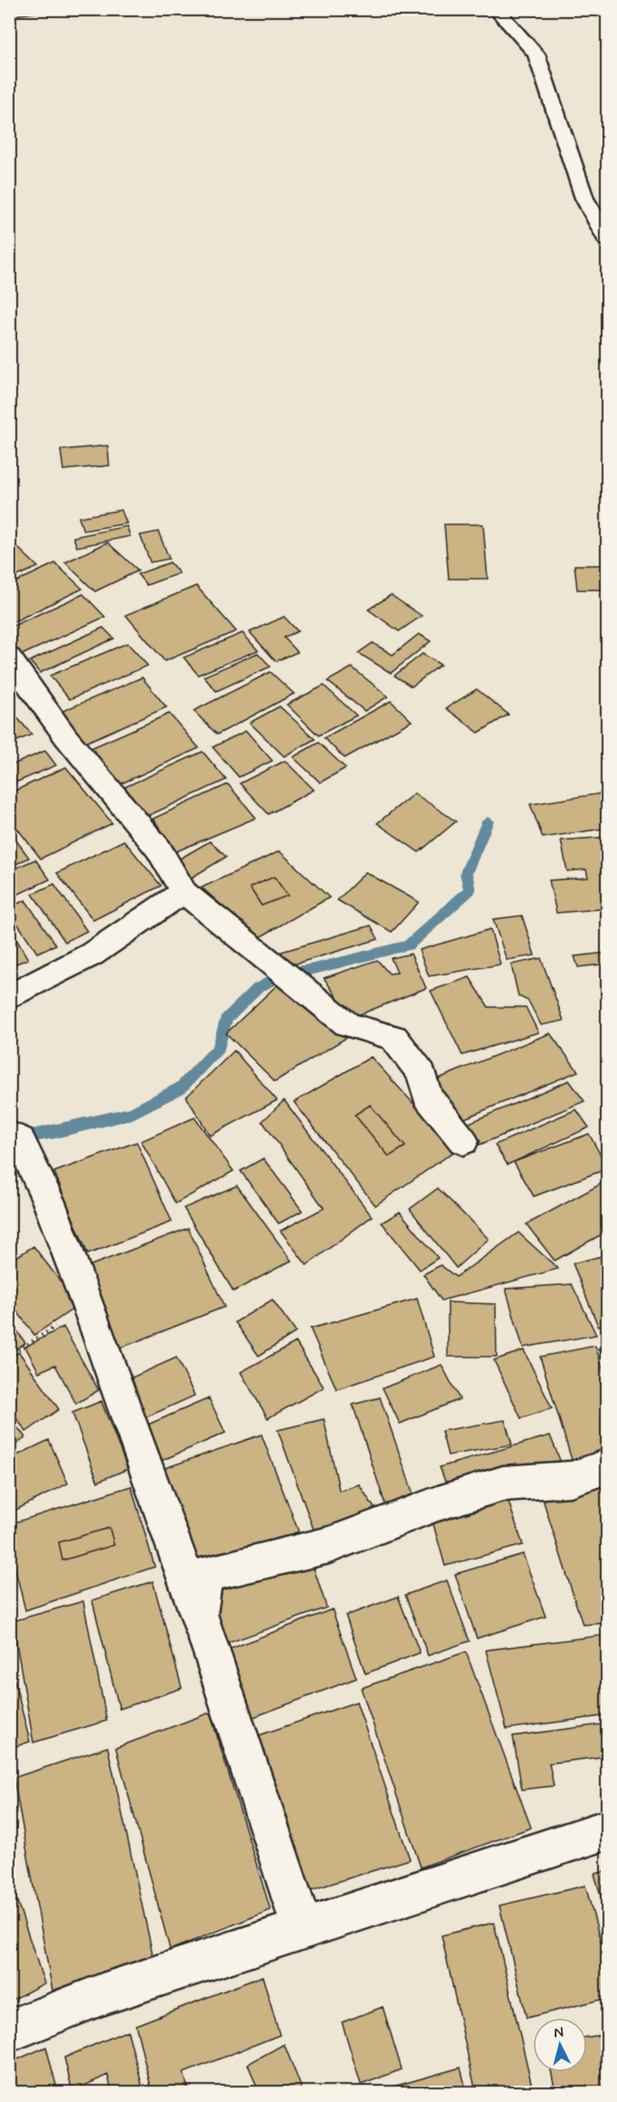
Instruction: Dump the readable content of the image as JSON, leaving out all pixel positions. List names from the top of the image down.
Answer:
{
  "north": "top"
}
